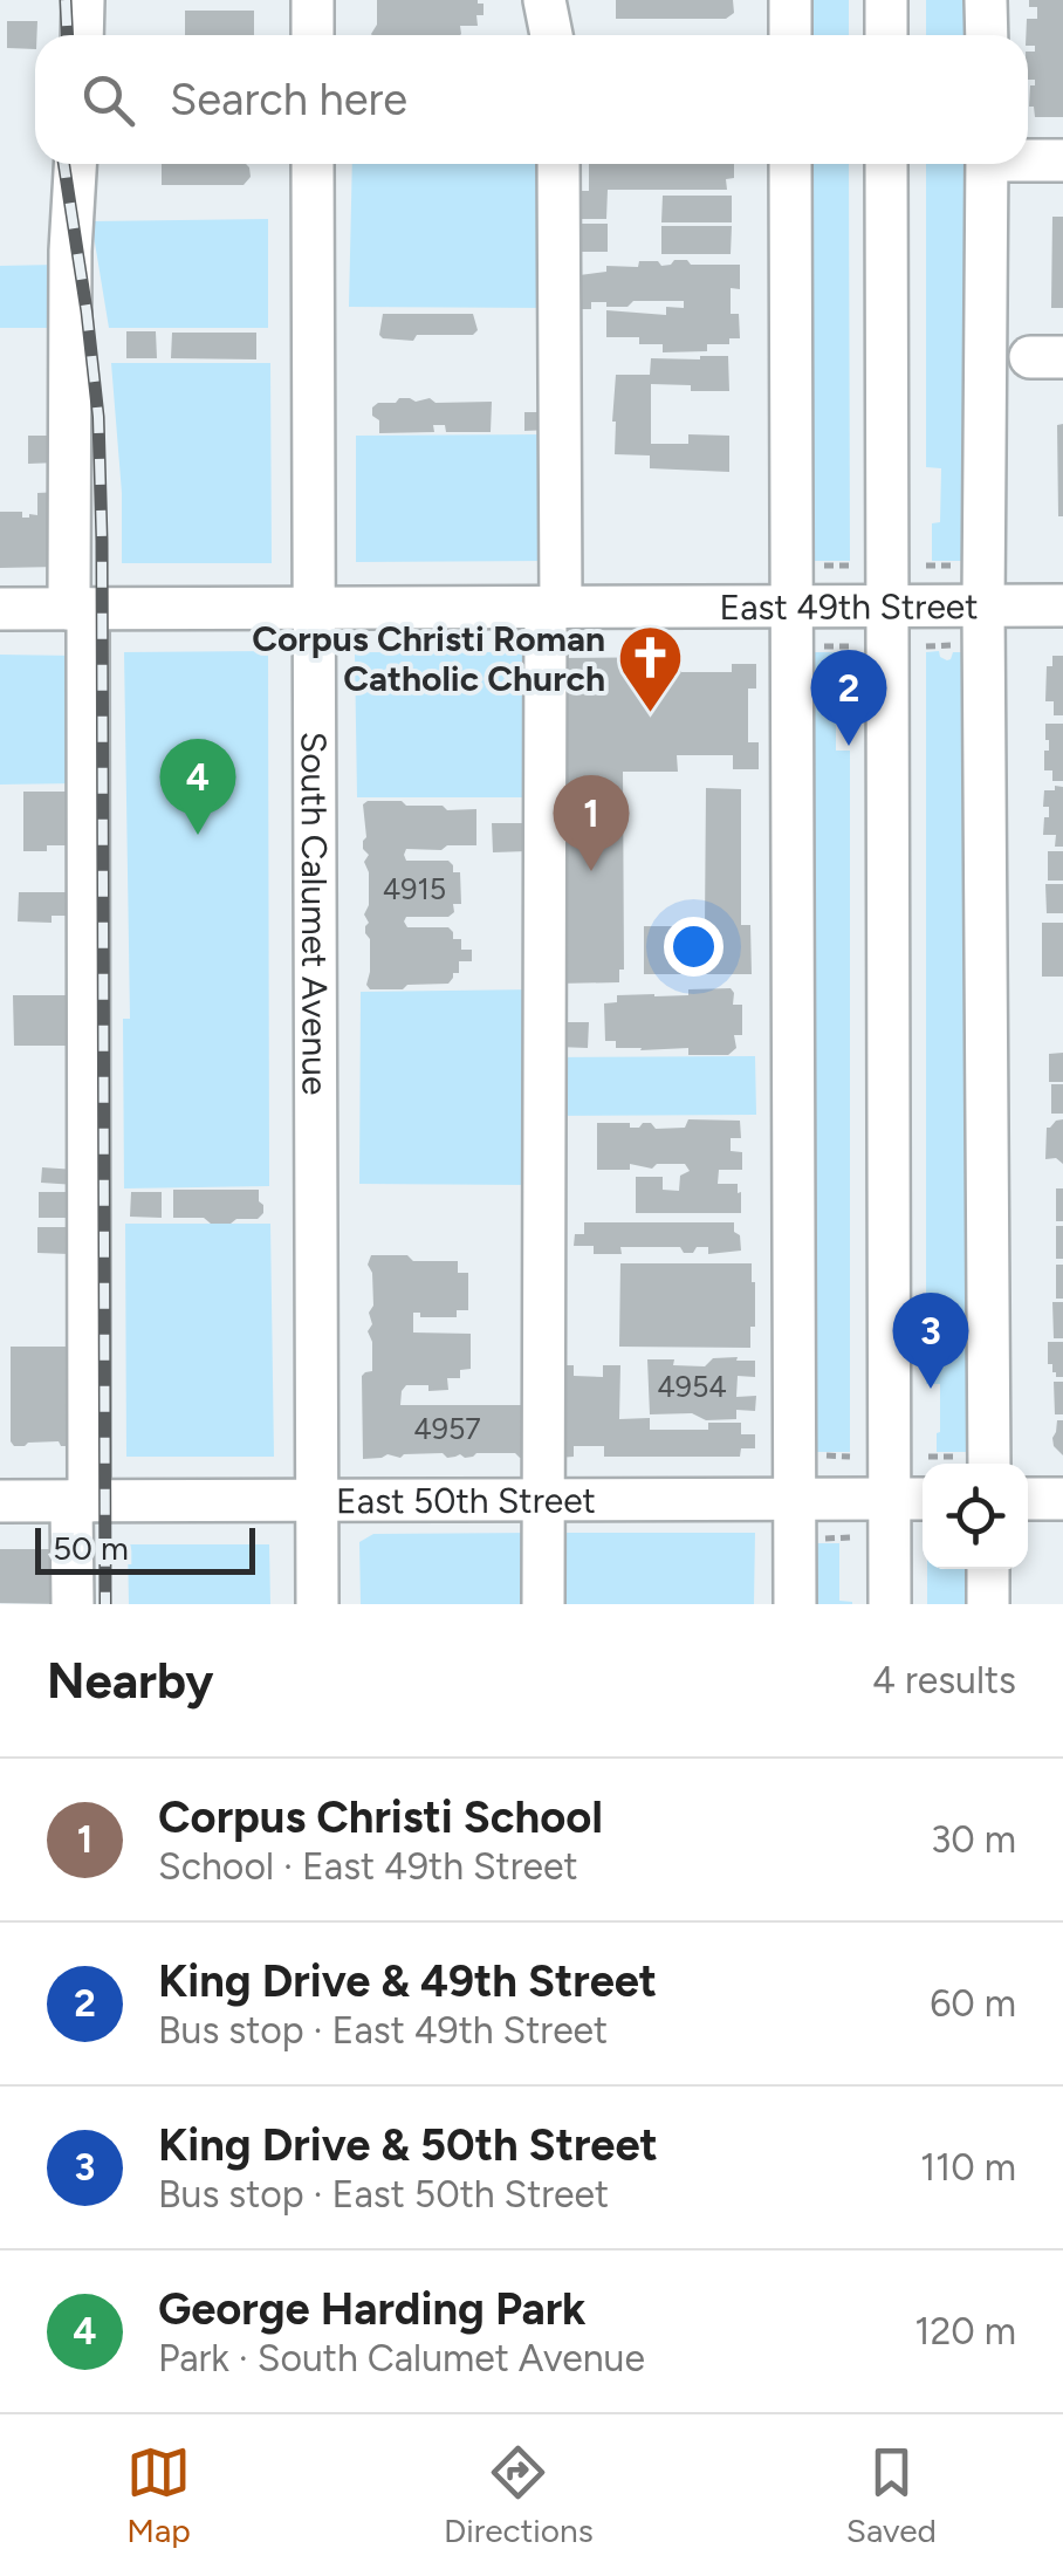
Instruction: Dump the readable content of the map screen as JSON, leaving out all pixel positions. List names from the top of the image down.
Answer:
{
  "streets": {
    "street": ["East 49th Street", "South Calumet Avenue", "East 50th Street"]
  },
  "crossings": [
    ["East 49th Street", "South Calumet Avenue"],
    ["South Calumet Avenue", "East 50th Street"]
  ],
  "places": {
    "church": ["Corpus Christi Roman Catholic Church"]
  },
  "house_numbers": ["4915", "4954", "4957"],
  "scale_bar": "50 m",
  "page": {
    "search": "Search here",
    "pins": [
      "2",
      "4",
      "1",
      "3"
    ],
    "scale": "50 m",
    "heading": ["Nearby", "4 results"],
    "list": [
      {
        "mark": "1",
        "name": "Corpus Christi School",
        "note": "School · East 49th Street",
        "value": "30 m"
      },
      {
        "mark": "2",
        "name": "King Drive & 49th Street",
        "note": "Bus stop · East 49th Street",
        "value": "60 m"
      },
      {
        "mark": "3",
        "name": "King Drive & 50th Street",
        "note": "Bus stop · East 50th Street",
        "value": "110 m"
      },
      {
        "mark": "4",
        "name": "George Harding Park",
        "note": "Park · South Calumet Avenue",
        "value": "120 m"
      }
    ],
    "nav": ["Map", "Directions", "Saved"]
  }
}
